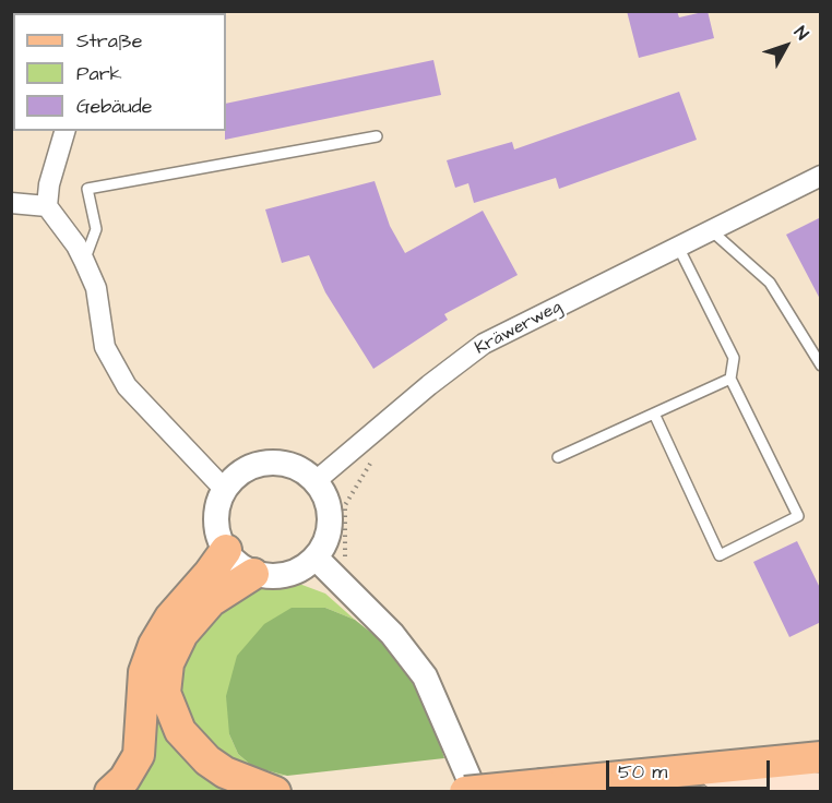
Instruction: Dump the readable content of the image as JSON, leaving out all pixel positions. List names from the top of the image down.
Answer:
{
  "streets": {
    "street": ["Kräwerweg"]
  },
  "legend": ["Straße", "Park", "Gebäude"],
  "scale_bar": "50 m",
  "north": "top right"
}
